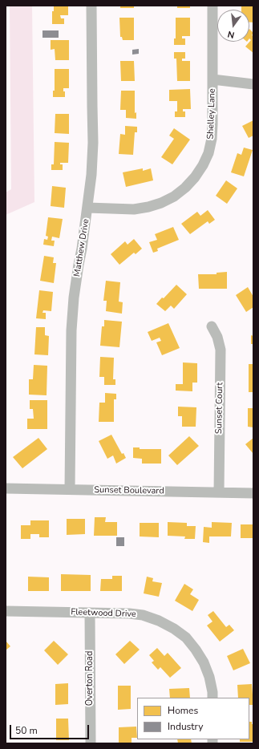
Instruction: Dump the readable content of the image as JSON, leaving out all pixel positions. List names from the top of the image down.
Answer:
{
  "streets": {
    "street": [
      "Shelley Lane",
      "Matthew Drive",
      "Sunset Court",
      "Sunset Boulevard",
      "Fleetwood Drive",
      "Overton Road"
    ]
  },
  "crossings": [
    ["Shelley Lane", "Matthew Drive"],
    ["Matthew Drive", "Sunset Boulevard"],
    ["Sunset Court", "Sunset Boulevard"],
    ["Fleetwood Drive", "Overton Road"]
  ],
  "legend": ["Homes", "Industry"],
  "scale_bar": "50 m",
  "north": "bottom"
}
